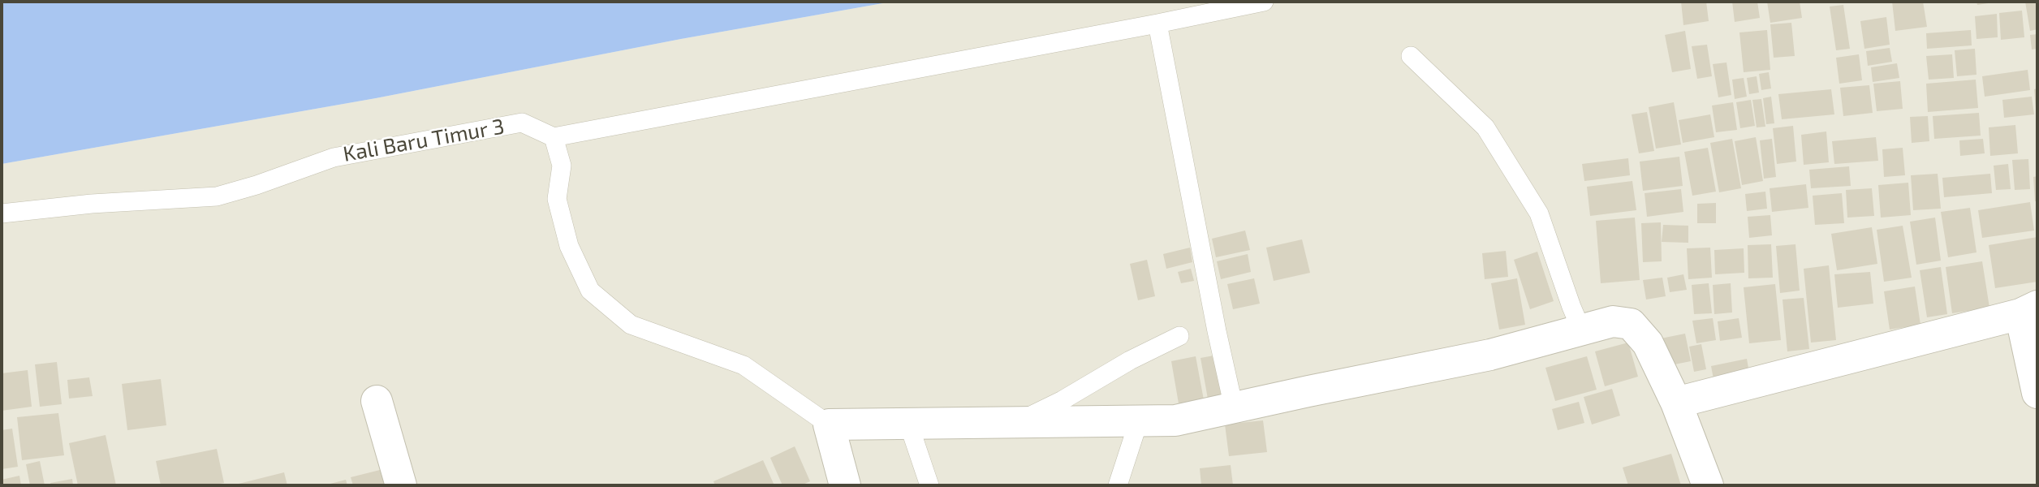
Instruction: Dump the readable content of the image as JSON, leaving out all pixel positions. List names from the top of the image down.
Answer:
{
  "streets": {
    "lane": ["Kali Baru Timur 3"]
  }
}
